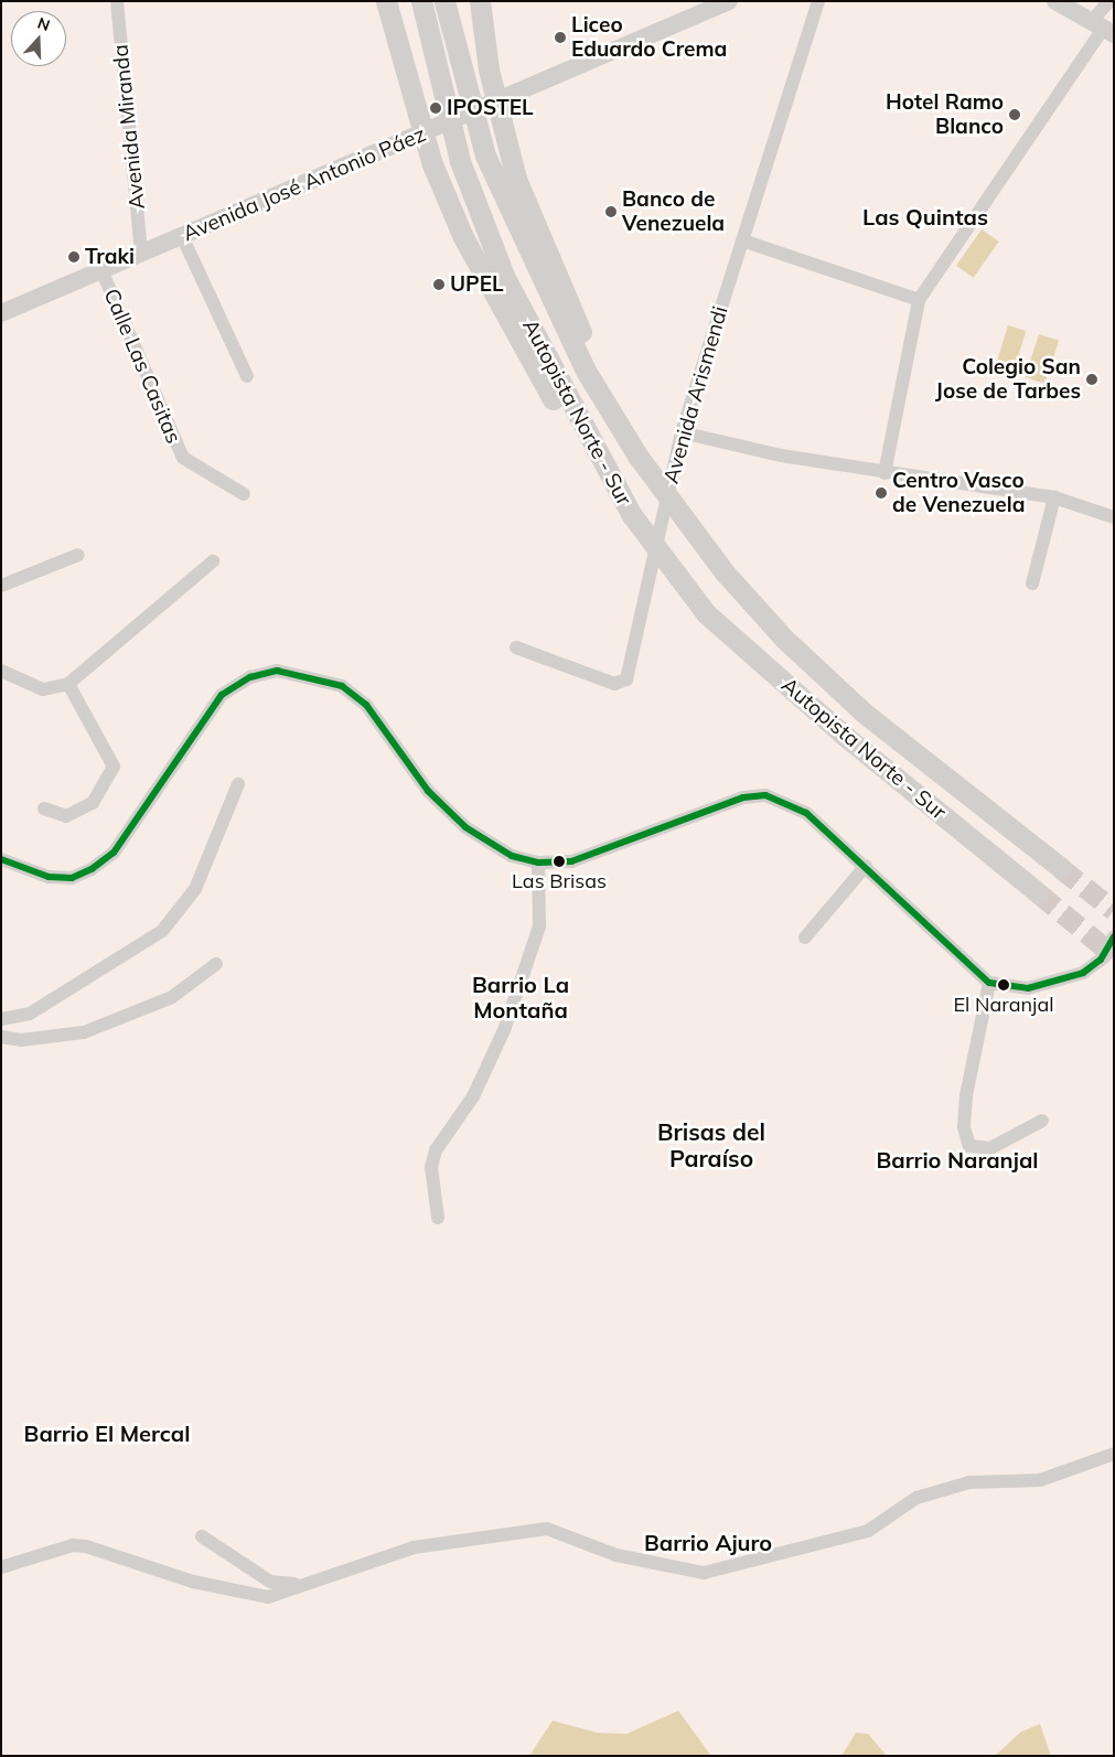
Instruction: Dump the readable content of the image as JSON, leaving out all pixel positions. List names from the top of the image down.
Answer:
{
  "streets": {
    "highway": ["Autopista Norte - Sur"],
    "main road": ["Avenida José Antonio Páez"],
    "street": ["Avenida Miranda", "Calle Las Casitas", "Avenida Arismendi"]
  },
  "crossings": [
    ["Avenida Miranda", "Avenida José Antonio Páez"],
    ["Avenida José Antonio Páez", "Calle Las Casitas"]
  ],
  "districts": [
    "Las Quintas",
    "Barrio La Montaña",
    "Brisas del Paraíso",
    "Barrio Naranjal",
    "Barrio El Mercal",
    "Barrio Ajuro"
  ],
  "places": [
    "Liceo Eduardo Crema",
    "IPOSTEL",
    "Hotel Ramo Blanco",
    "Banco de Venezuela",
    "Traki",
    "UPEL",
    "Colegio San Jose de Tarbes",
    "Centro Vasco de Venezuela",
    "Las Brisas",
    "El Naranjal"
  ],
  "north": "top"
}
